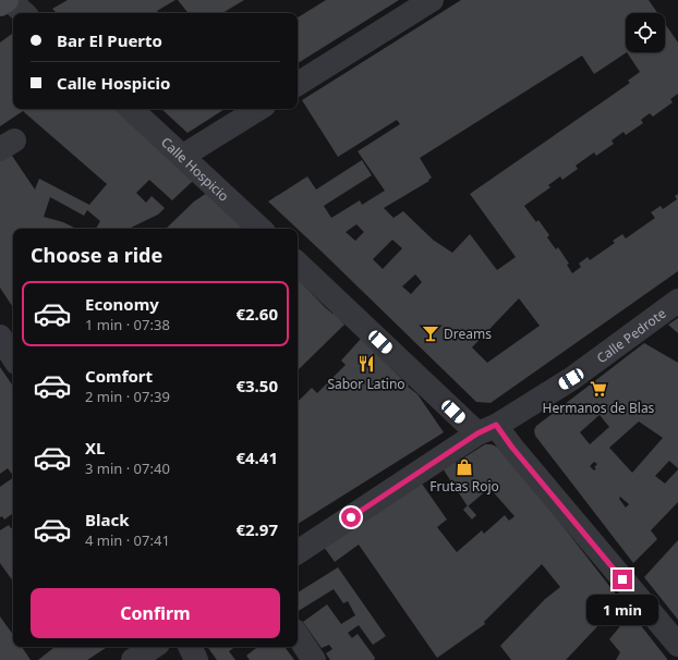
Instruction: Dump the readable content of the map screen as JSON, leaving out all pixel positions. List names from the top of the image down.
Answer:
{
  "streets": {
    "street": ["Calle Hospicio", "Calle Pedrote"]
  },
  "places": {
    "bar": ["Dreams"],
    "restaurant": ["Sabor Latino"],
    "supermarket": ["Hermanos de Blas"],
    "shop": ["Frutas Rojo"]
  },
  "page": {
    "banner": ["Bar El Puerto", "Calle Hospicio"],
    "heading": "Choose a ride",
    "list": [
      {
        "name": "Economy",
        "note": "1 min · 07:38",
        "value": "€2.60"
      },
      {
        "name": "Comfort",
        "note": "2 min · 07:39",
        "value": "€3.50"
      },
      {
        "name": "XL",
        "note": "3 min · 07:40",
        "value": "€4.41"
      },
      {
        "name": "Black",
        "note": "4 min · 07:41",
        "value": "€2.97"
      }
    ],
    "buttons": "Confirm",
    "bubble": "1 min"
  }
}
